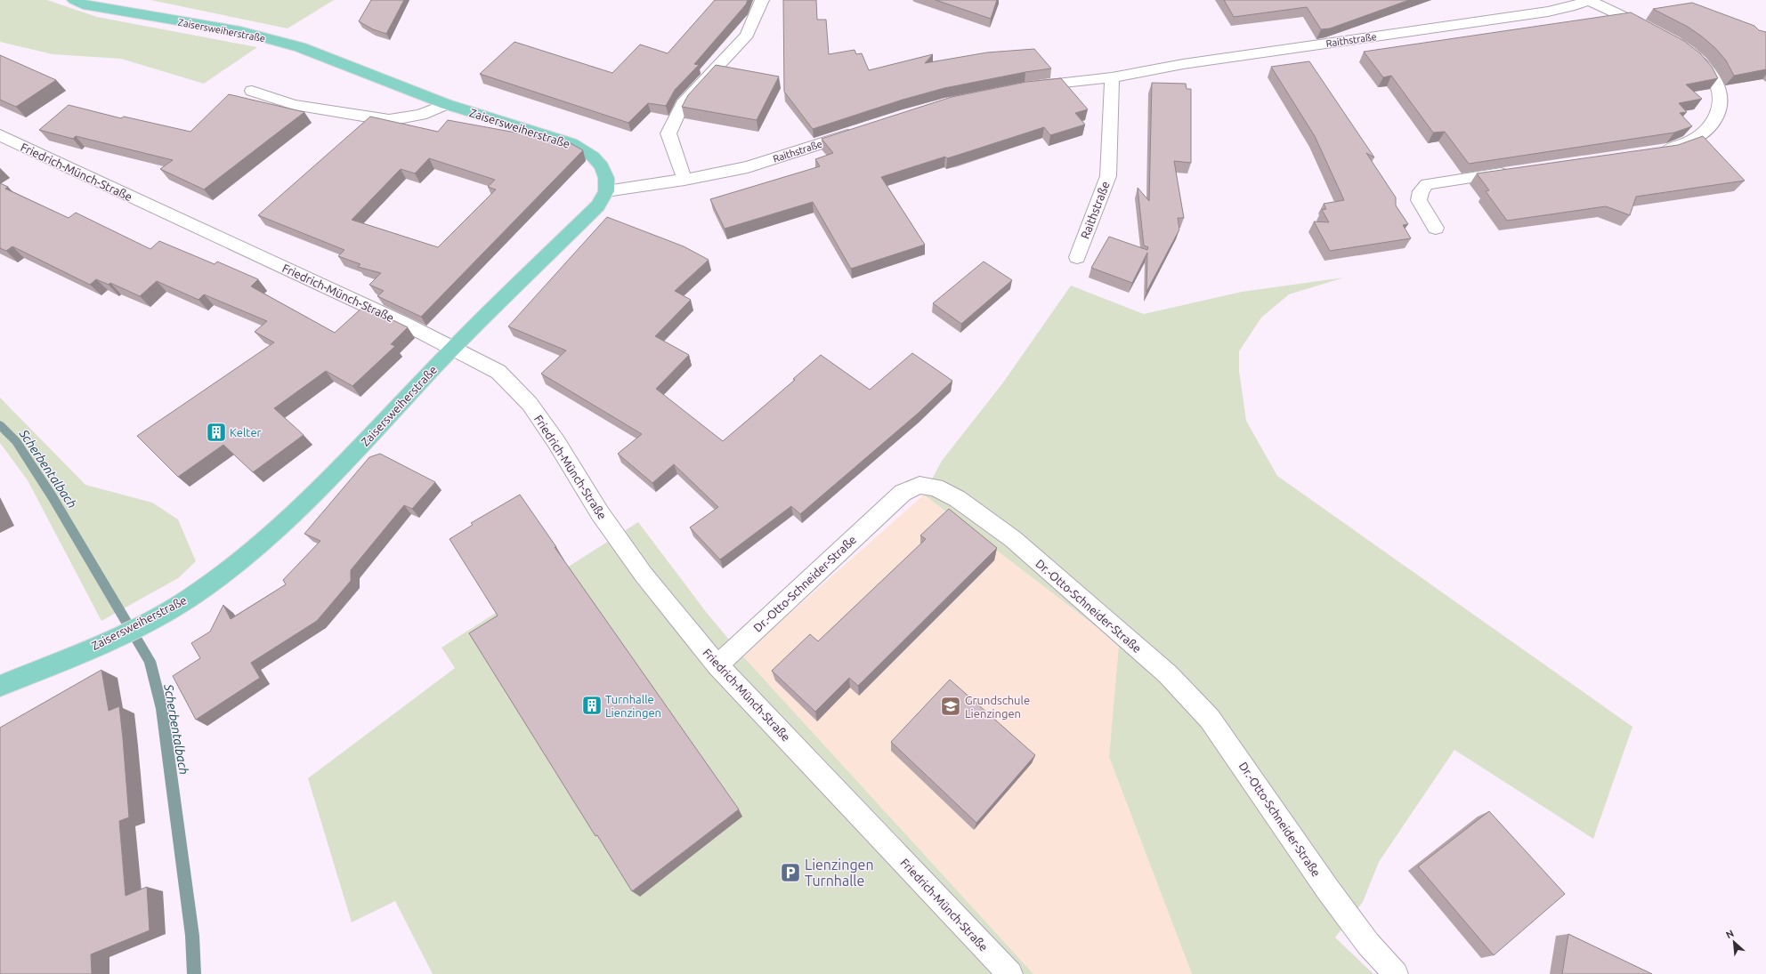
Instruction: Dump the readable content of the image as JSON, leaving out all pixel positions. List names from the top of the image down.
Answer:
{
  "streets": {
    "main road": ["Zaisersweiherstraße"],
    "street": ["Raithstraße", "Friedrich-Münch-Straße", "Dr.-Otto-Schneider-Straße"]
  },
  "crossings": [
    ["Zaisersweiherstraße", "Raithstraße"],
    ["Zaisersweiherstraße", "Friedrich-Münch-Straße"],
    ["Friedrich-Münch-Straße", "Dr.-Otto-Schneider-Straße"]
  ],
  "water": ["Scherbentalbach"],
  "places": {
    "building": ["Kelter", "Turnhalle Lienzingen"],
    "school or university": ["Grundschule Lienzingen"],
    "parking": ["Lienzingen Turnhalle"]
  },
  "north": "top left"
}
